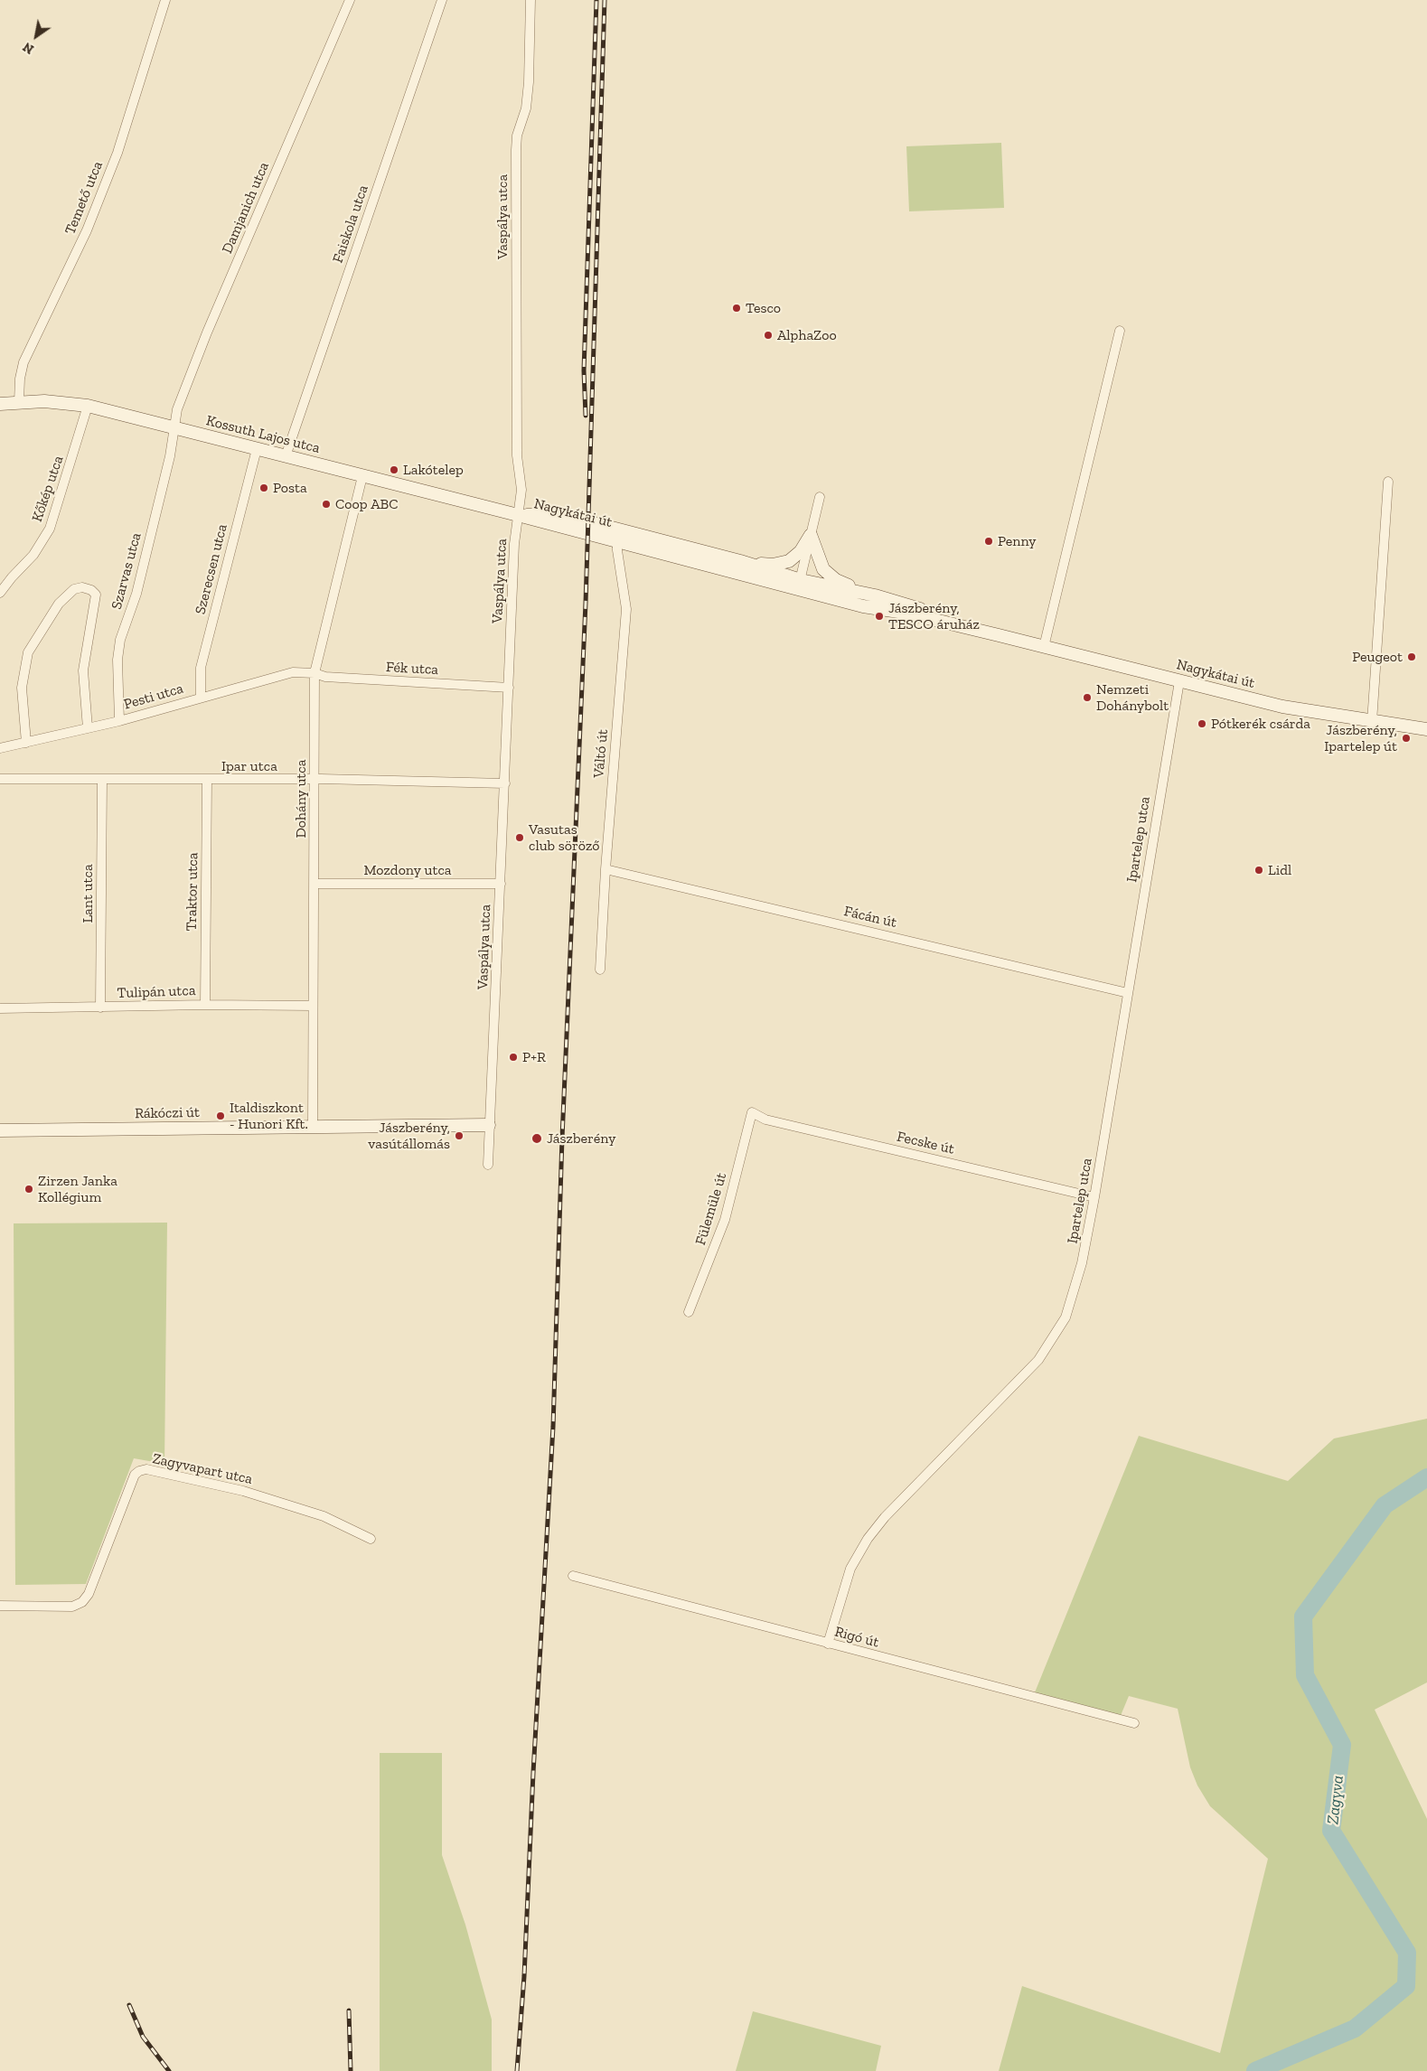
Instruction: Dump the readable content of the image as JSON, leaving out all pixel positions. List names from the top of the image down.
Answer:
{
  "streets": {
    "street": [
      "Temető utca",
      "Damjanich utca",
      "Vaspálya utca",
      "Faiskola utca",
      "Kossuth Lajos utca",
      "Kőkép utca",
      "Nagykátai út",
      "Szerecsen utca",
      "Szarvas utca",
      "Fék utca",
      "Pesti utca",
      "Váltó út",
      "Ipar utca",
      "Dohány utca",
      "Ipartelep utca",
      "Mozdony utca",
      "Traktor utca",
      "Lant utca",
      "Fácán út",
      "Tulipán utca",
      "Rákóczi út",
      "Fecske út",
      "Fülemüle út",
      "Zagyvapart utca",
      "Rigó út"
    ]
  },
  "crossings": [
    ["Temető utca", "Kossuth Lajos utca"],
    ["Damjanich utca", "Kossuth Lajos utca"],
    ["Damjanich utca", "Szarvas utca"],
    ["Vaspálya utca", "Kossuth Lajos utca"],
    ["Vaspálya utca", "Nagykátai út"],
    ["Vaspálya utca", "Fék utca"],
    ["Vaspálya utca", "Ipar utca"],
    ["Vaspálya utca", "Mozdony utca"],
    ["Vaspálya utca", "Rákóczi út"],
    ["Faiskola utca", "Kossuth Lajos utca"],
    ["Kossuth Lajos utca", "Kőkép utca"],
    ["Kossuth Lajos utca", "Nagykátai út"],
    ["Kossuth Lajos utca", "Szerecsen utca"],
    ["Kossuth Lajos utca", "Szarvas utca"],
    ["Kossuth Lajos utca", "Dohány utca"],
    ["Nagykátai út", "Váltó út"],
    ["Nagykátai út", "Ipartelep utca"],
    ["Szerecsen utca", "Pesti utca"],
    ["Szarvas utca", "Pesti utca"],
    ["Fék utca", "Pesti utca"],
    ["Fék utca", "Dohány utca"],
    ["Pesti utca", "Dohány utca"],
    ["Váltó út", "Fácán út"],
    ["Ipar utca", "Dohány utca"],
    ["Ipar utca", "Traktor utca"],
    ["Ipar utca", "Lant utca"],
    ["Dohány utca", "Mozdony utca"],
    ["Dohány utca", "Tulipán utca"],
    ["Dohány utca", "Rákóczi út"],
    ["Ipartelep utca", "Fácán út"],
    ["Ipartelep utca", "Fecske út"],
    ["Ipartelep utca", "Rigó út"],
    ["Traktor utca", "Tulipán utca"],
    ["Lant utca", "Tulipán utca"],
    ["Fecske út", "Fülemüle út"]
  ],
  "water": ["Zagyva"],
  "places": [
    "Tesco",
    "AlphaZoo",
    "Lakótelep",
    "Posta",
    "Coop ABC",
    "Penny",
    "Jászberény, TESCO áruház",
    "Peugeot",
    "Nemzeti Dohánybolt",
    "Pótkerék csárda",
    "Jászberény, Ipartelep út",
    "Vasutas club söröző",
    "Lidl",
    "P+R",
    "Italdiszkont - Hunori Kft.",
    "Jászberény, vasútállomás",
    "Jászberény",
    "Zirzen Janka Kollégium"
  ],
  "north": "bottom left"
}
